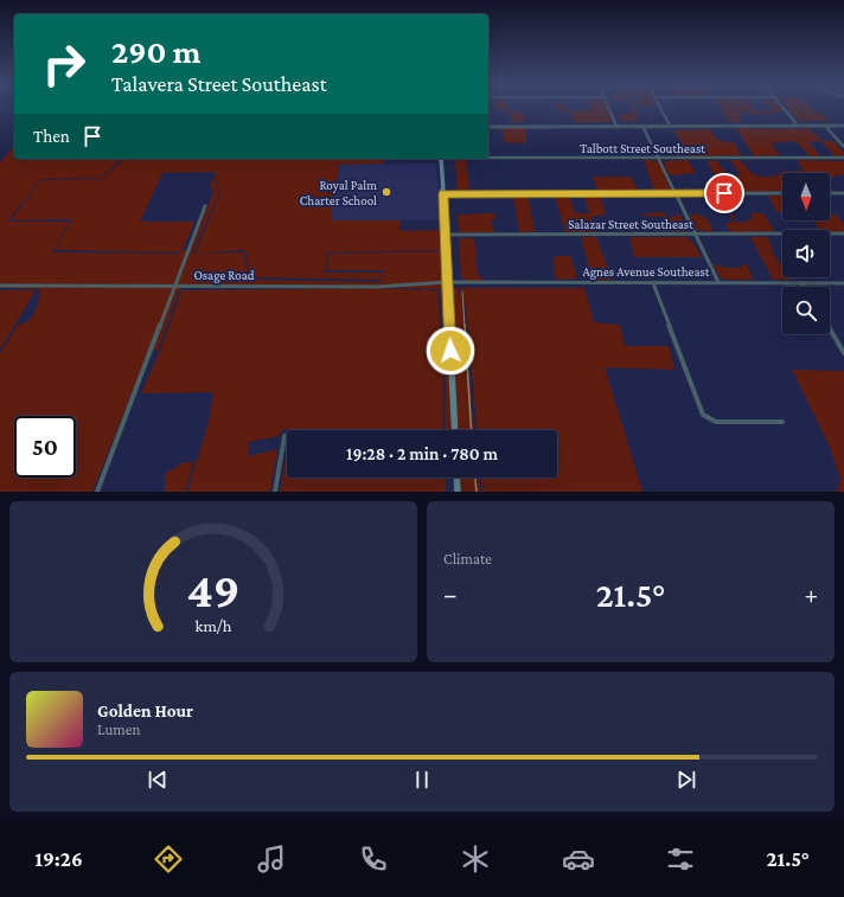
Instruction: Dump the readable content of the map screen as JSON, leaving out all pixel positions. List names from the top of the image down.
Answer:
{
  "streets": {
    "street": [
      "Talbott Street Southeast",
      "Salazar Street Southeast",
      "Agnes Avenue Southeast",
      "Osage Road"
    ]
  },
  "crossings": [
    ["Agnes Avenue Southeast", "Osage Road"]
  ],
  "places": ["Royal Palm Charter School"],
  "north": "bottom",
  "page": {
    "turn": ["290 m", "Talavera Street Southeast"],
    "then": "Then",
    "limit": "50",
    "trip": "19:28 · 2 min · 780 m",
    "tile": "Climate",
    "heat": ["−", "21.5°", "+"],
    "song": ["Golden Hour", "Lumen"],
    "tabs": ["19:26", "21.5°"],
    "gauge": ["49", "km/h"]
  }
}
